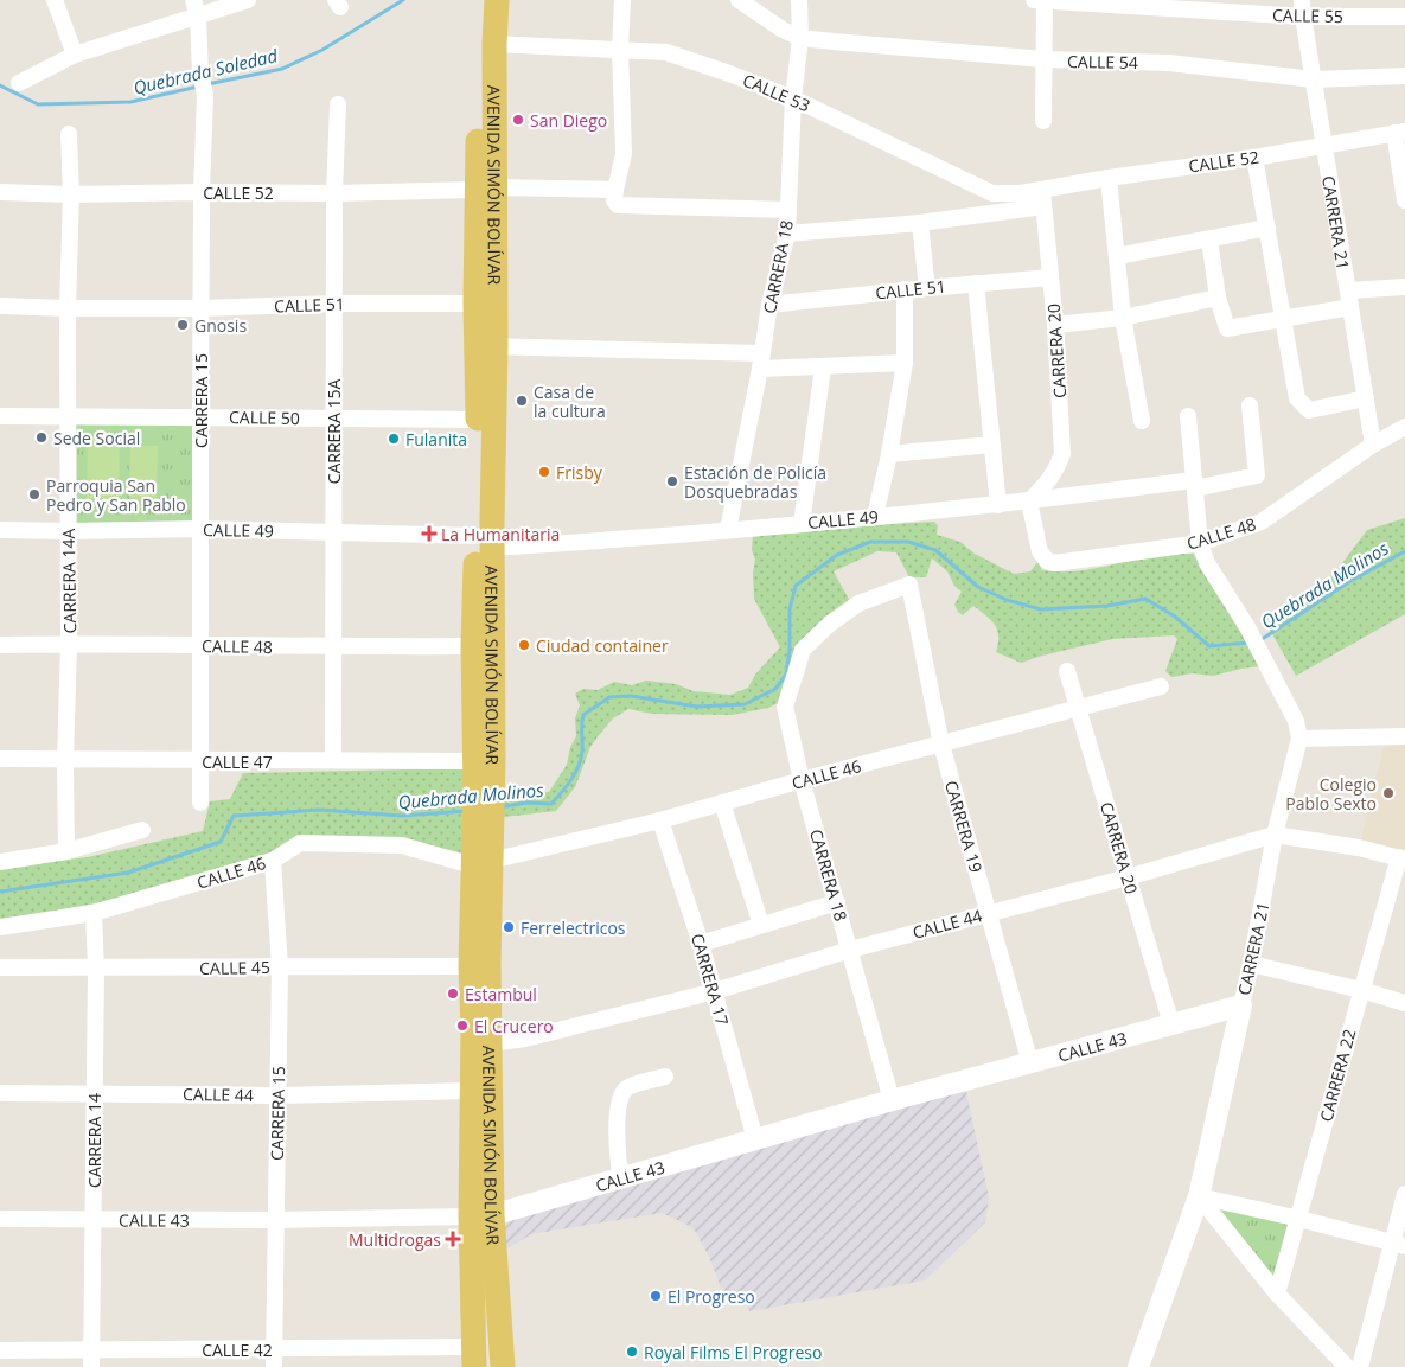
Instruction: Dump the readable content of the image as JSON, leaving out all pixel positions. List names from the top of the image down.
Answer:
{
  "streets": {
    "main road": ["AVENIDA SIMÓN BOLÍVAR"],
    "street": [
      "CALLE 55",
      "CALLE 54",
      "CALLE 53",
      "CALLE 52",
      "CARRERA 21",
      "CARRERA 18",
      "CALLE 51",
      "CARRERA 20",
      "CARRERA 15",
      "CALLE 50",
      "CARRERA 15A",
      "CALLE 49",
      "CALLE 48",
      "CARRERA 14A",
      "CALLE 47",
      "CALLE 46",
      "CARRERA 19",
      "CALLE 44",
      "CALLE 45",
      "CARRERA 17",
      "CALLE 43",
      "CARRERA 22",
      "CARRERA 14",
      "CALLE 42"
    ]
  },
  "crossings": [
    ["CALLE 55", "CARRERA 21"],
    ["CALLE 54", "CARRERA 21"],
    ["CALLE 54", "CARRERA 18"],
    ["CALLE 53", "CALLE 52"],
    ["CALLE 53", "AVENIDA SIMÓN BOLÍVAR"],
    ["CALLE 53", "CARRERA 18"],
    ["CALLE 53", "CARRERA 20"],
    ["CALLE 52", "AVENIDA SIMÓN BOLÍVAR"],
    ["CALLE 52", "CARRERA 21"],
    ["CALLE 52", "CARRERA 18"],
    ["CALLE 52", "CARRERA 20"],
    ["CALLE 52", "CARRERA 15"],
    ["CALLE 52", "CARRERA 15A"],
    ["CALLE 52", "CARRERA 14A"],
    ["AVENIDA SIMÓN BOLÍVAR", "CALLE 51"],
    ["AVENIDA SIMÓN BOLÍVAR", "CALLE 50"],
    ["AVENIDA SIMÓN BOLÍVAR", "CALLE 49"],
    ["AVENIDA SIMÓN BOLÍVAR", "CALLE 48"],
    ["AVENIDA SIMÓN BOLÍVAR", "CALLE 47"],
    ["AVENIDA SIMÓN BOLÍVAR", "CALLE 46"],
    ["AVENIDA SIMÓN BOLÍVAR", "CALLE 44"],
    ["AVENIDA SIMÓN BOLÍVAR", "CALLE 45"],
    ["AVENIDA SIMÓN BOLÍVAR", "CALLE 43"],
    ["AVENIDA SIMÓN BOLÍVAR", "CALLE 42"],
    ["CARRERA 21", "CALLE 48"],
    ["CARRERA 21", "CALLE 44"],
    ["CARRERA 21", "CALLE 43"],
    ["CARRERA 18", "CALLE 51"],
    ["CARRERA 18", "CALLE 49"],
    ["CARRERA 18", "CALLE 46"],
    ["CARRERA 18", "CARRERA 19"],
    ["CARRERA 18", "CALLE 44"],
    ["CARRERA 18", "CALLE 43"],
    ["CALLE 51", "CARRERA 20"],
    ["CALLE 51", "CARRERA 15"],
    ["CALLE 51", "CARRERA 15A"],
    ["CALLE 51", "CARRERA 14A"],
    ["CARRERA 20", "CALLE 49"],
    ["CARRERA 20", "CALLE 48"],
    ["CARRERA 20", "CALLE 46"],
    ["CARRERA 20", "CALLE 44"],
    ["CARRERA 20", "CALLE 43"],
    ["CARRERA 15", "CALLE 50"],
    ["CARRERA 15", "CALLE 49"],
    ["CARRERA 15", "CALLE 48"],
    ["CARRERA 15", "CALLE 47"],
    ["CARRERA 15", "CALLE 46"],
    ["CARRERA 15", "CALLE 44"],
    ["CARRERA 15", "CALLE 45"],
    ["CARRERA 15", "CALLE 43"],
    ["CARRERA 15", "CALLE 42"],
    ["CALLE 50", "CARRERA 15A"],
    ["CALLE 50", "CARRERA 14A"],
    ["CARRERA 15A", "CALLE 49"],
    ["CARRERA 15A", "CALLE 48"],
    ["CARRERA 15A", "CALLE 47"],
    ["CALLE 49", "CALLE 48"],
    ["CALLE 49", "CARRERA 14A"],
    ["CALLE 48", "CARRERA 14A"],
    ["CARRERA 14A", "CALLE 47"],
    ["CALLE 46", "CARRERA 19"],
    ["CALLE 46", "CARRERA 17"],
    ["CALLE 46", "CARRERA 14"],
    ["CARRERA 19", "CALLE 44"],
    ["CARRERA 19", "CALLE 43"],
    ["CALLE 44", "CARRERA 17"],
    ["CALLE 44", "CARRERA 22"],
    ["CALLE 44", "CARRERA 14"],
    ["CALLE 45", "CARRERA 14"],
    ["CARRERA 17", "CALLE 43"],
    ["CALLE 43", "CARRERA 14"],
    ["CARRERA 14", "CALLE 42"]
  ],
  "water": ["Quebrada Soledad", "Quebrada Molinos"],
  "places": {
    "other": [
      "San Diego",
      "Gnosis",
      "Casa de la cultura",
      "Sede Social",
      "Fulanita",
      "Frisby",
      "Estación de Policía Dosquebradas",
      "Parroquia San Pedro y San Pablo",
      "Ciudad container",
      "Colegio Pablo Sexto",
      "Ferrelectricos",
      "Estambul",
      "El Crucero",
      "El Progreso",
      "Royal Films El Progreso"
    ],
    "health": ["La Humanitaria", "Multidrogas"]
  }
}
